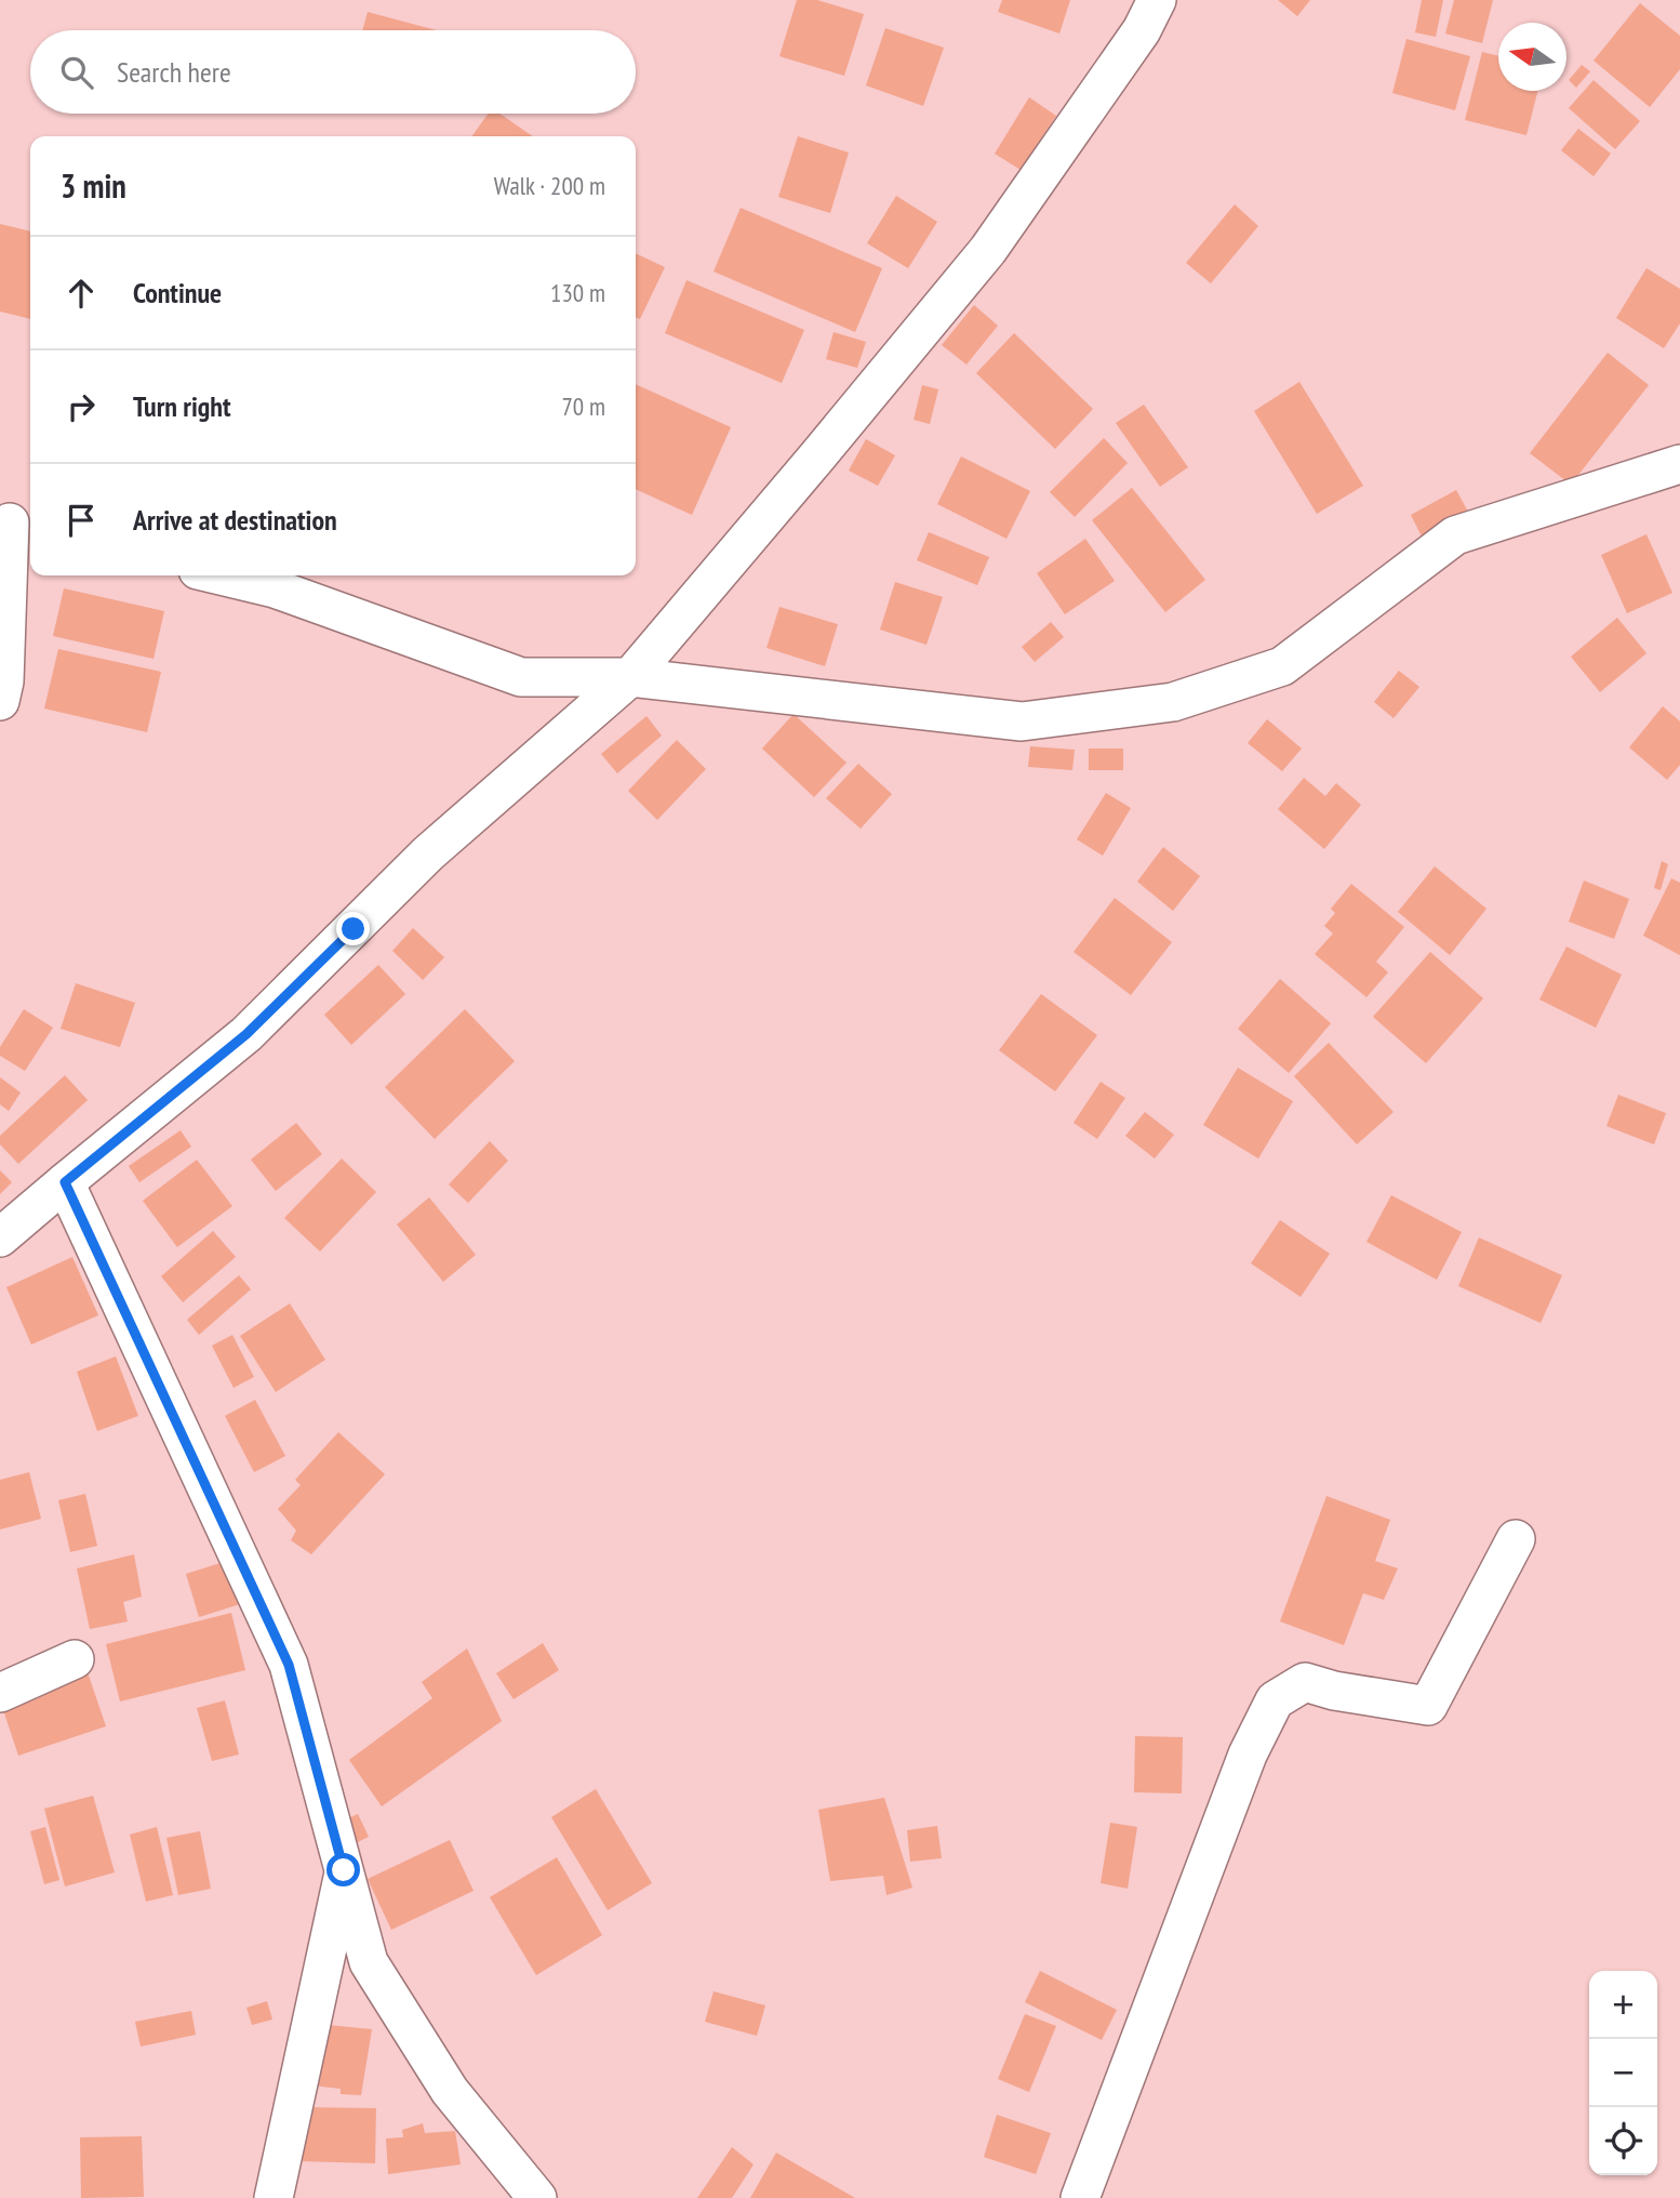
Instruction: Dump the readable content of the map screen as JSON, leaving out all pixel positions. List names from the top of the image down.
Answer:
{
  "north": "left",
  "page": {
    "search": "Search here",
    "heading": ["3 min", "Walk · 200 m"],
    "list": [
      ["Continue", "130 m"],
      ["Turn right", "70 m"],
      "Arrive at destination"
    ],
    "map_buttons": ["+", "−"]
  }
}
